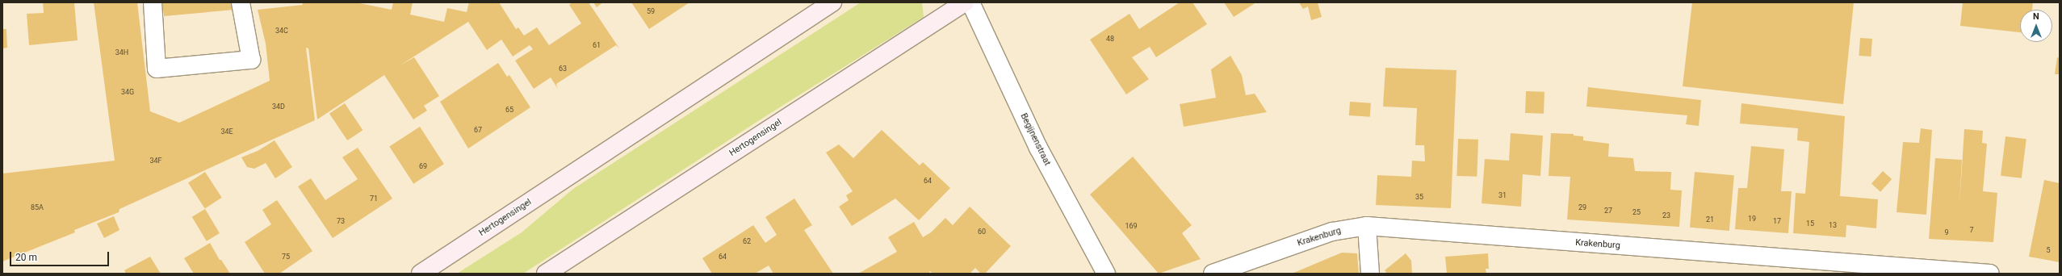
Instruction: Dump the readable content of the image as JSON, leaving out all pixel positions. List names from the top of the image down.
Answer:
{
  "streets": {
    "main road": ["Hertogensingel"],
    "street": ["Begijnenstraat", "Krakenburg"]
  },
  "house_numbers": [
    "59",
    "34C",
    "48",
    "61",
    "34H",
    "63",
    "34G",
    "34D",
    "65",
    "67",
    "34E",
    "34F",
    "69",
    "64",
    "31",
    "35",
    "71",
    "85A",
    "29",
    "27",
    "25",
    "23",
    "19",
    "21",
    "73",
    "17",
    "15",
    "13",
    "169",
    "7",
    "60",
    "9",
    "62",
    "5",
    "75",
    "64"
  ],
  "scale_bar": "20 m",
  "north": "top"
}
